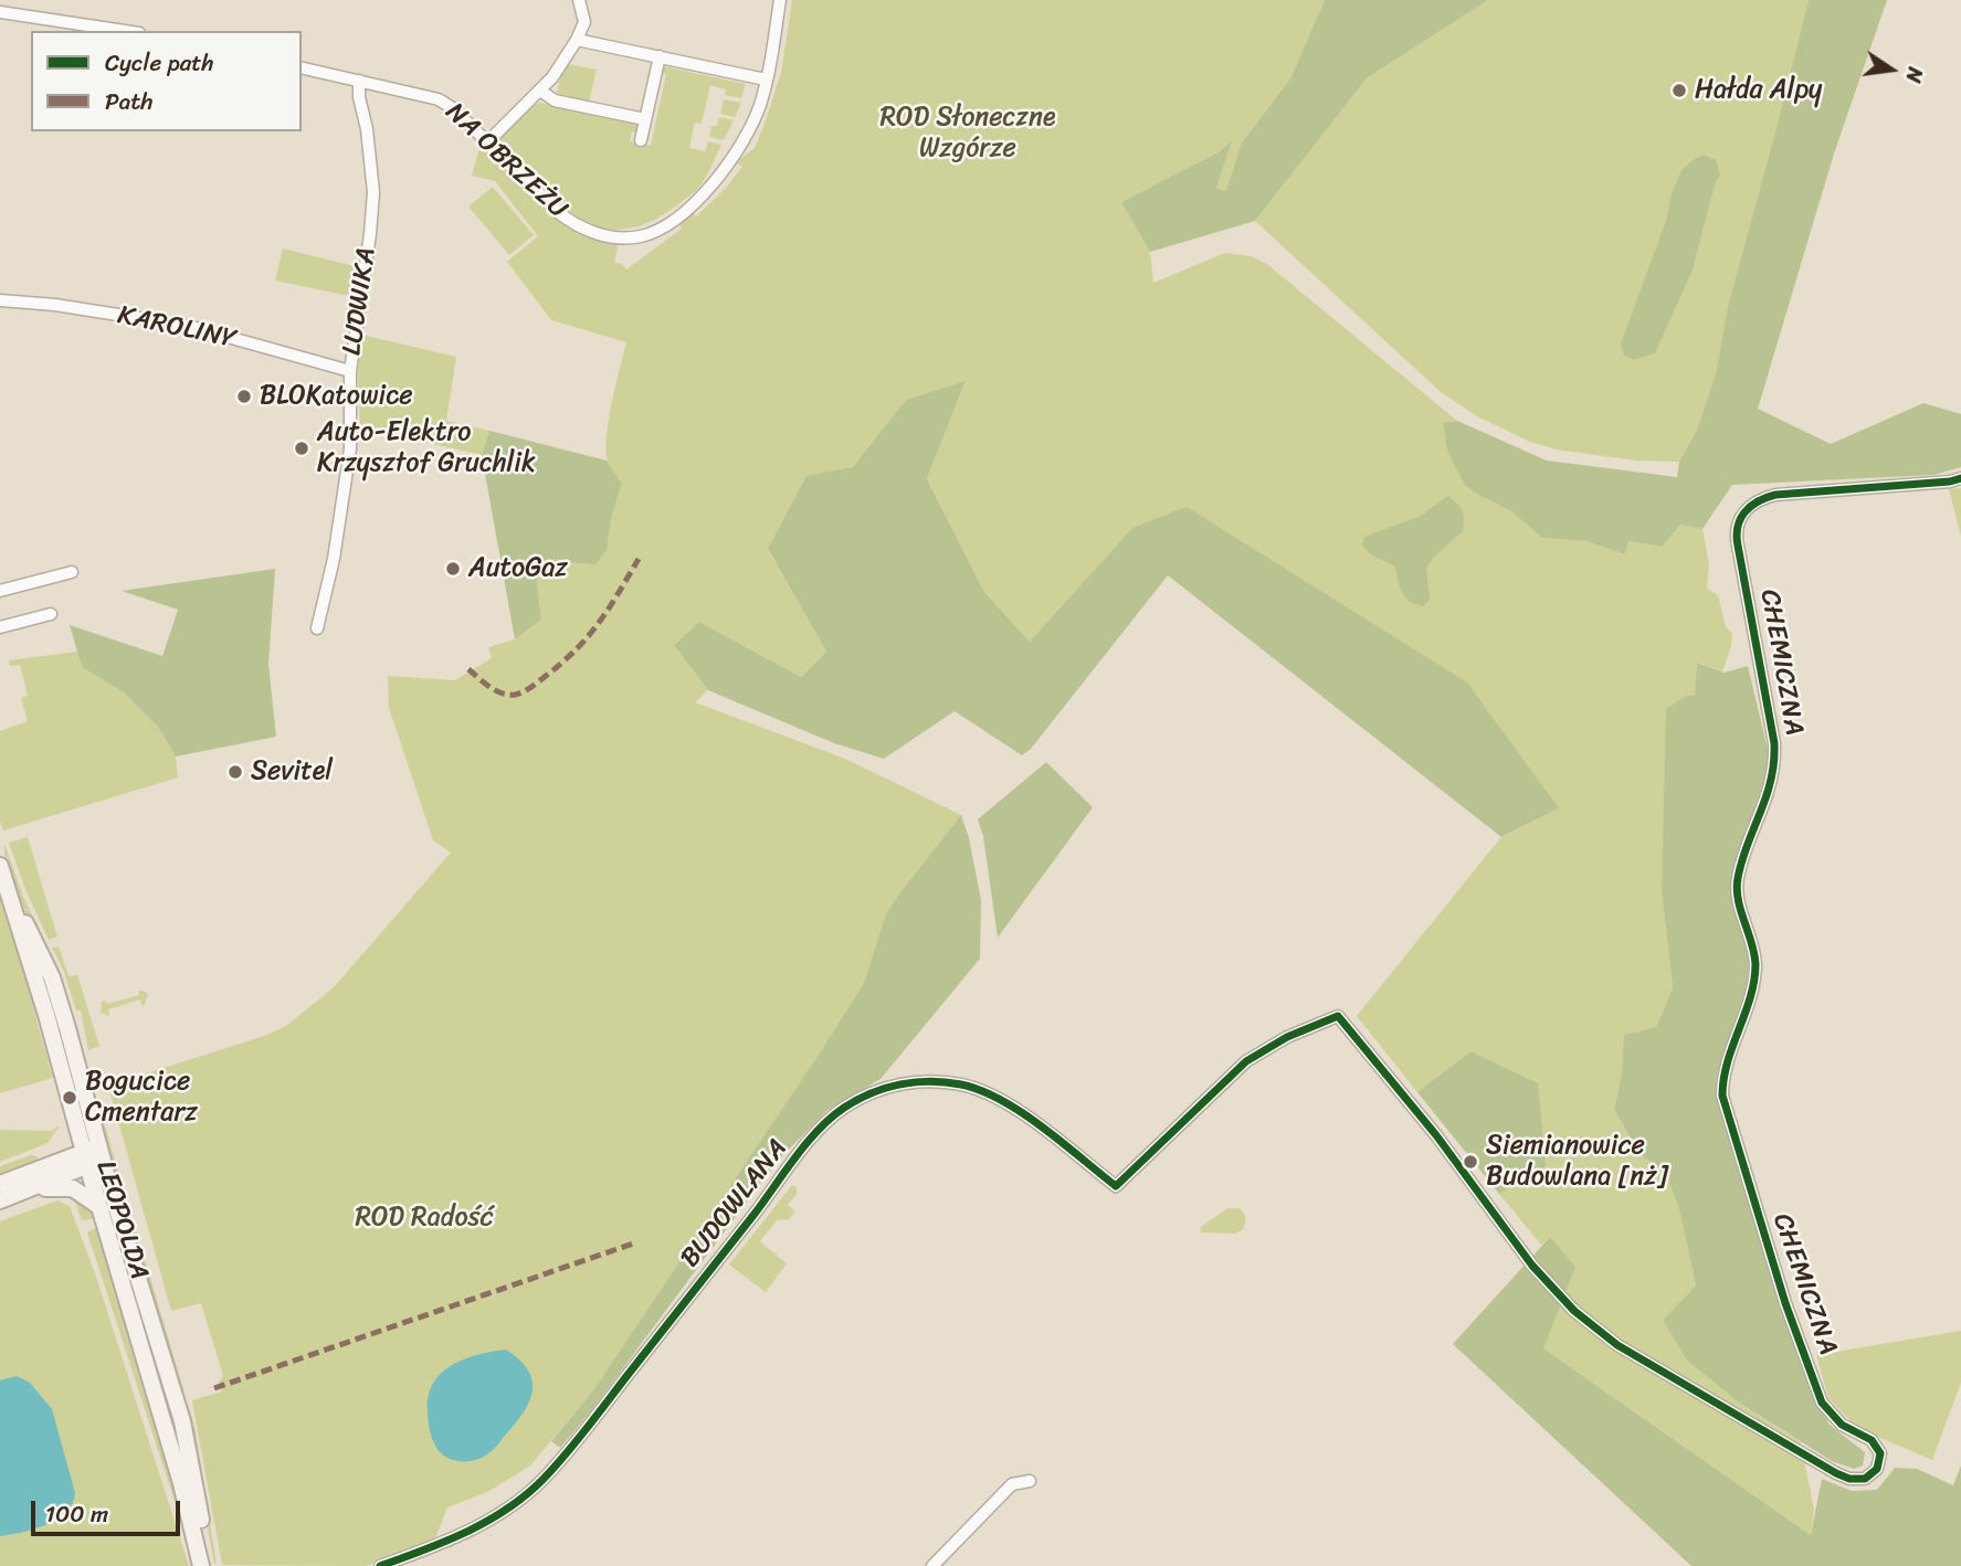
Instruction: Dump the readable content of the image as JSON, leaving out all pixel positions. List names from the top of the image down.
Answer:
{
  "streets": {
    "street": [
      "NA OBRZEŻU",
      "LUDWIKA",
      "KAROLINY",
      "CHEMICZNA",
      "BUDOWLANA",
      "LEOPOLDA"
    ]
  },
  "crossings": [
    ["NA OBRZEŻU", "LUDWIKA"],
    ["LUDWIKA", "KAROLINY"],
    ["CHEMICZNA", "BUDOWLANA"]
  ],
  "parks": ["ROD Słoneczne Wzgórze", "ROD Radość"],
  "places": [
    "Hałda Alpy",
    "BLOKatowice",
    "Auto-Elektro Krzysztof Gruchlik",
    "AutoGaz",
    "Sevitel",
    "Bogucice Cmentarz",
    "Siemianowice Budowlana [nż]"
  ],
  "legend": ["Cycle path", "Path"],
  "scale_bar": "100 m",
  "north": "right"
}
